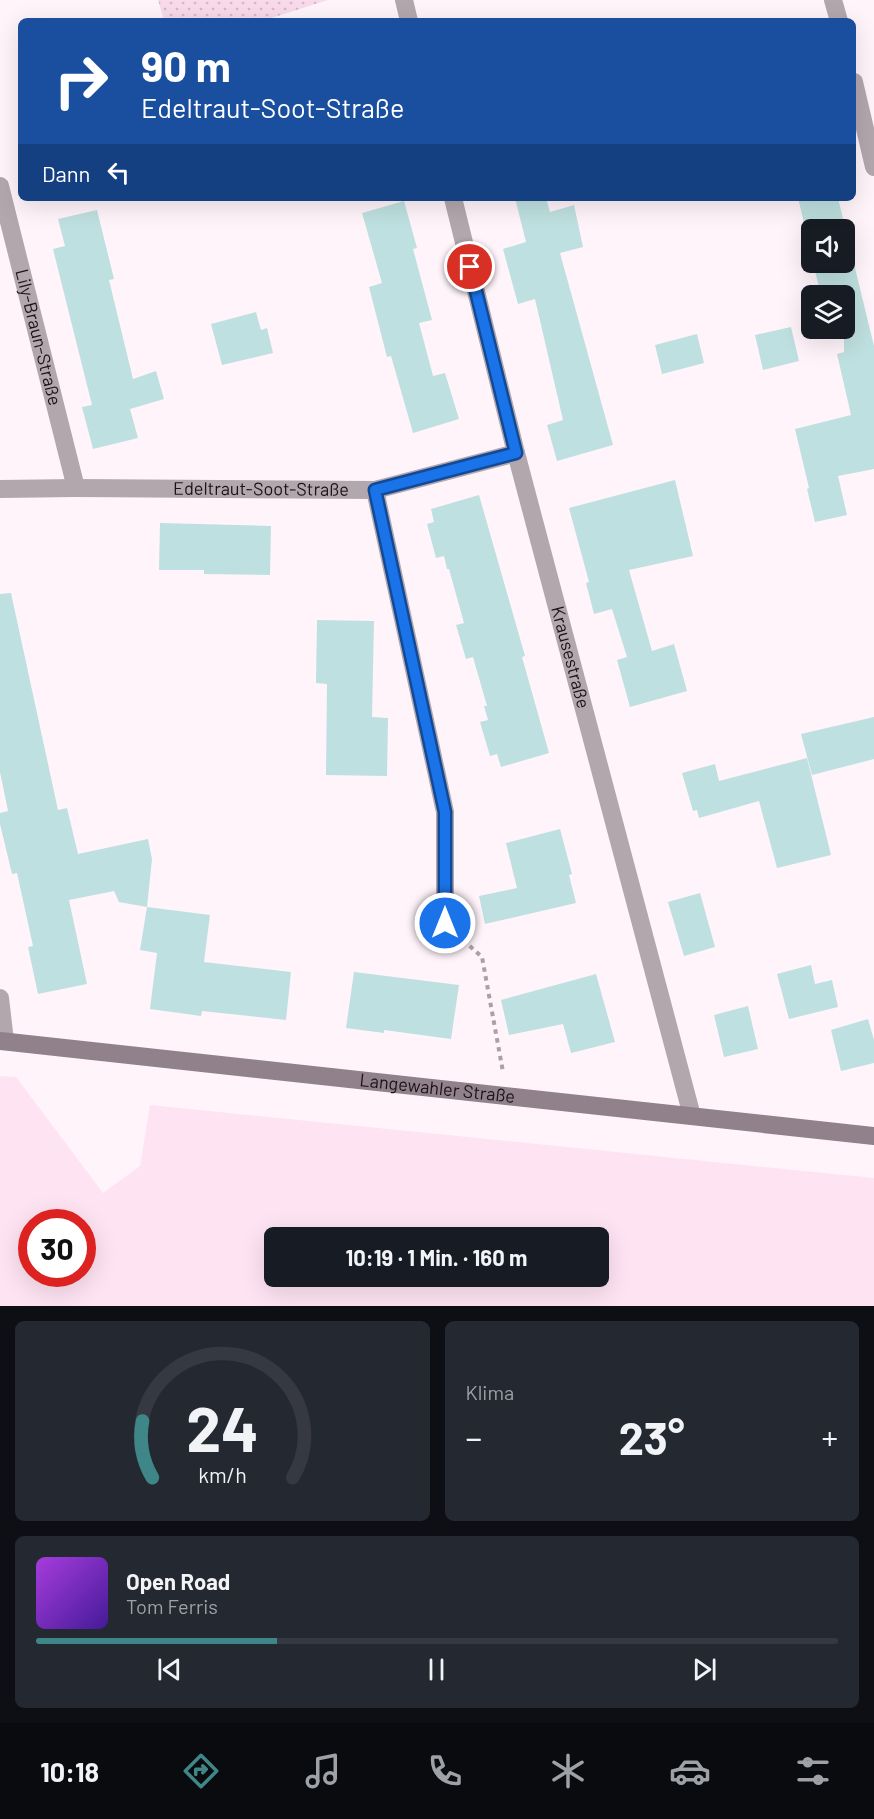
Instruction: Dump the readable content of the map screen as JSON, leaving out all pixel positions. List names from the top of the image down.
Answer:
{
  "streets": {
    "street": [
      "Lily-Braun-Straße",
      "Edeltraut-Soot-Straße",
      "Krausestraße",
      "Langewahler Straße"
    ]
  },
  "crossings": [
    ["Lily-Braun-Straße", "Edeltraut-Soot-Straße"],
    ["Edeltraut-Soot-Straße", "Krausestraße"],
    ["Krausestraße", "Langewahler Straße"]
  ],
  "page": {
    "turn": ["90 m", "Edeltraut-Soot-Straße"],
    "then": "Dann",
    "limit": "30",
    "trip": "10:19 · 1 Min. · 160 m",
    "tile": "Klima",
    "heat": ["−", "23°", "+"],
    "song": ["Open Road", "Tom Ferris"],
    "tabs": "10:18",
    "gauge": ["24", "km/h"]
  }
}
